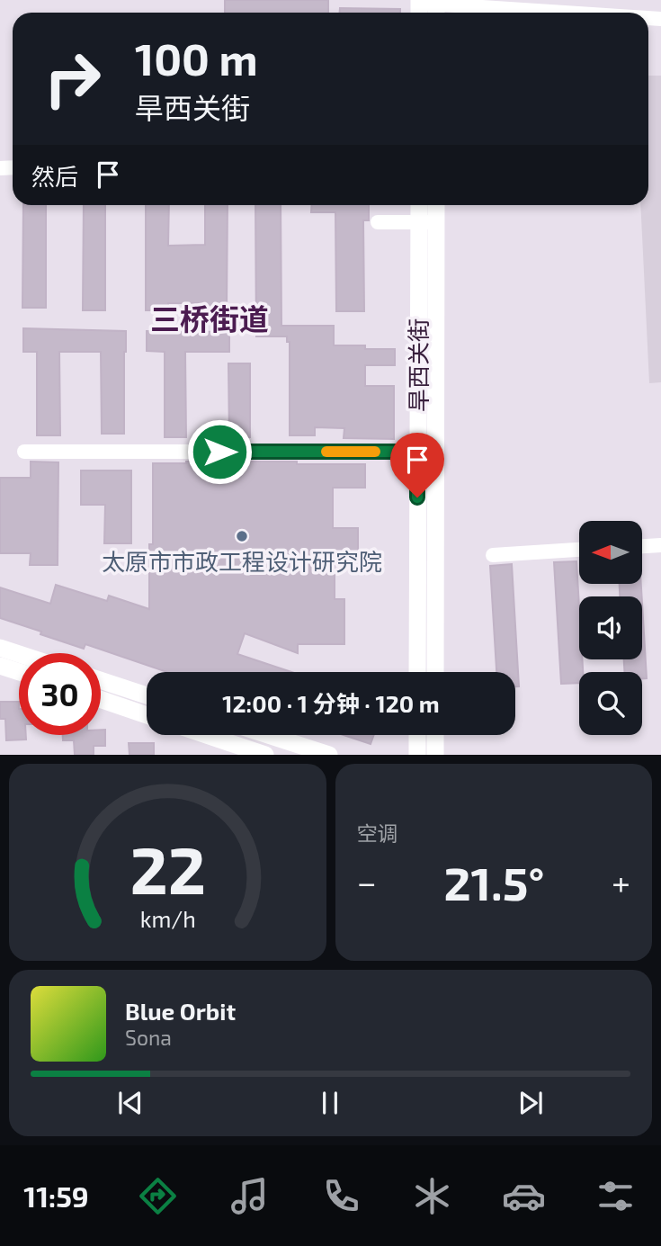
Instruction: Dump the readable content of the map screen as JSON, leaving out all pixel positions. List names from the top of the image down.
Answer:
{
  "streets": {
    "main road": ["旱西关街"]
  },
  "districts": ["三桥街道"],
  "places": ["太原市市政工程设计研究院"],
  "north": "left",
  "page": {
    "turn": ["100 m", "旱西关街"],
    "then": "然后",
    "limit": "30",
    "trip": "12:00 · 1 分钟 · 120 m",
    "tile": "空调",
    "heat": ["−", "21.5°", "+"],
    "song": ["Blue Orbit", "Sona"],
    "tabs": "11:59",
    "gauge": ["22", "km/h"]
  }
}
